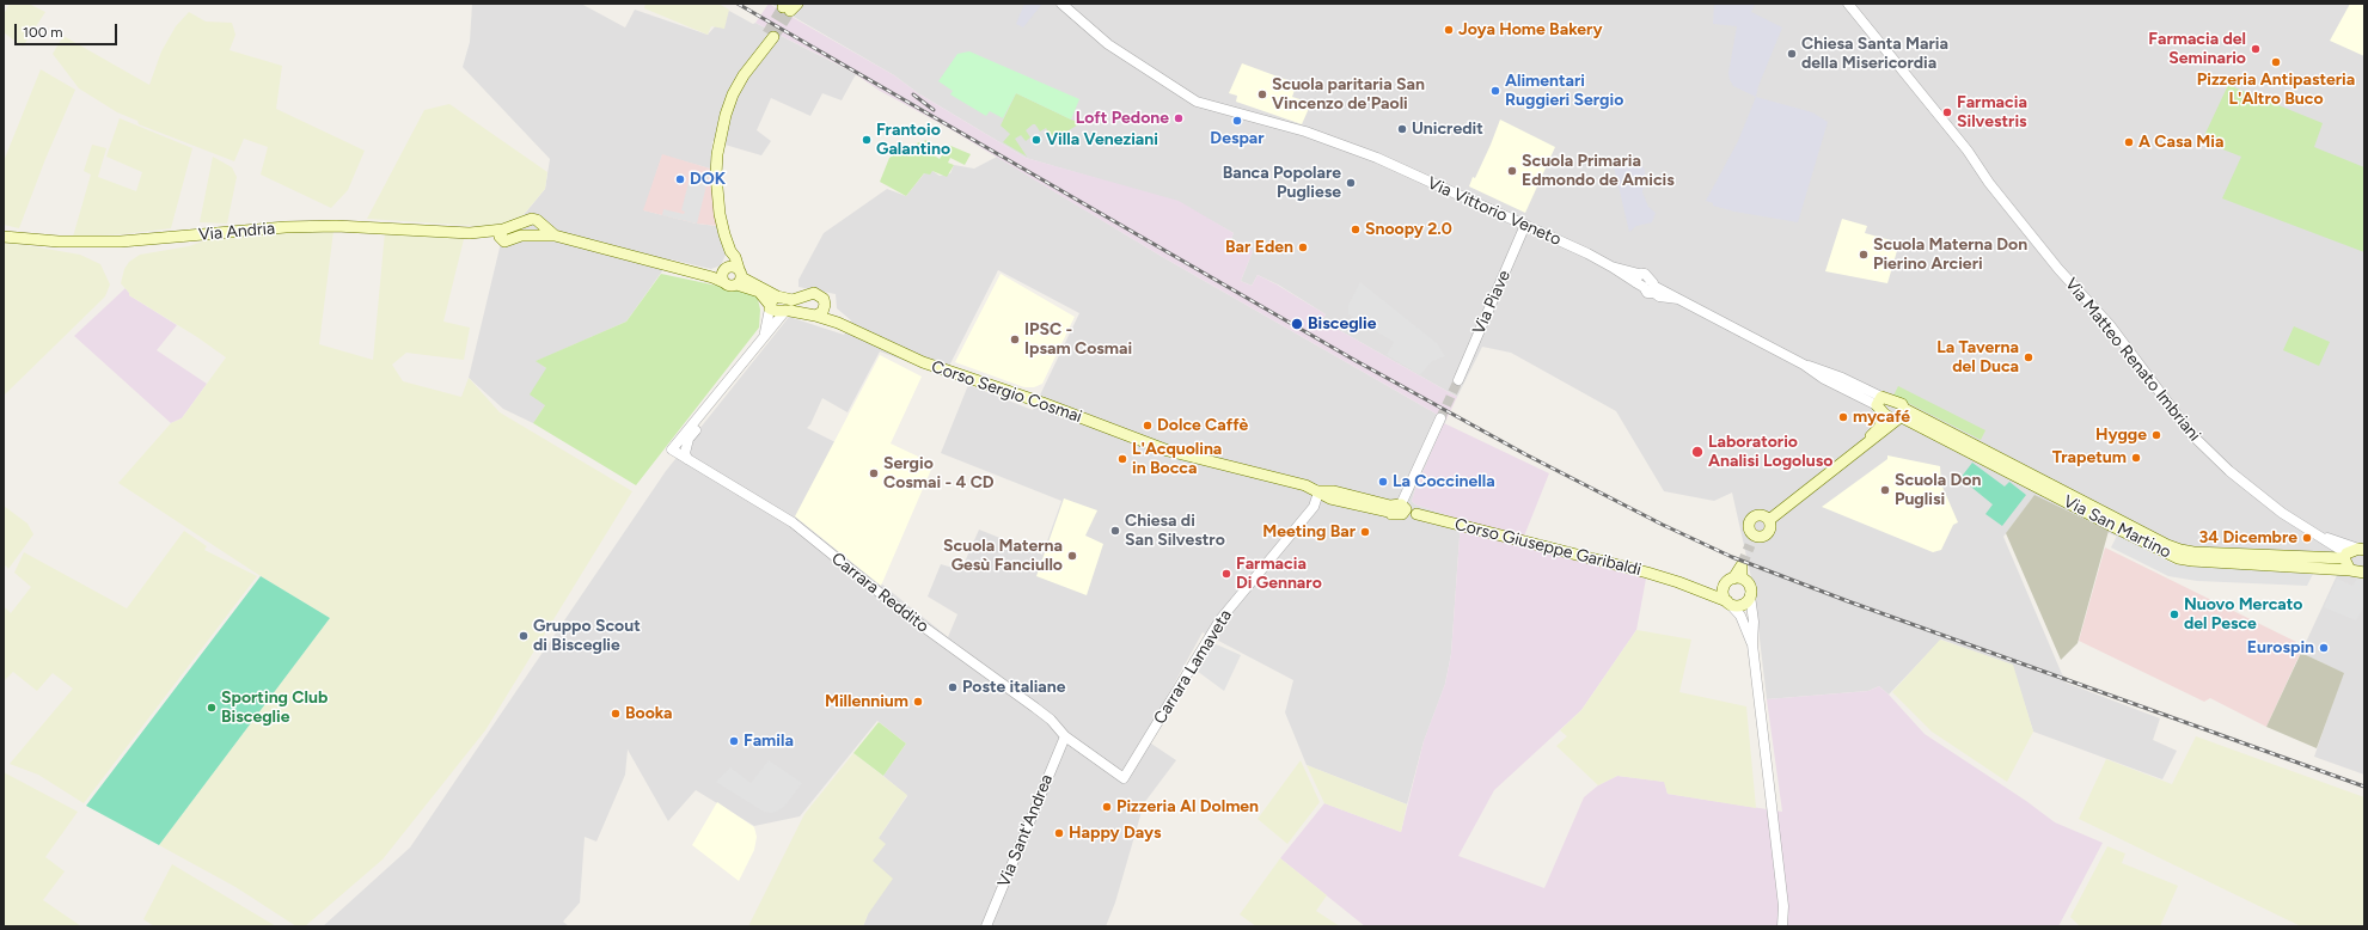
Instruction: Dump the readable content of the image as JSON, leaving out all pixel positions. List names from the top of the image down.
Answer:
{
  "streets": {
    "main road": [
      "Via Andria",
      "Corso Sergio Cosmai",
      "Via San Martino",
      "Corso Giuseppe Garibaldi"
    ],
    "street": [
      "Via Vittorio Veneto",
      "Via Piave",
      "Via Matteo Renato Imbriani",
      "Carrara Reddito",
      "Carrara Lamaveta",
      "Via Sant'Andrea"
    ]
  },
  "crossings": [
    ["Via Vittorio Veneto", "Via Piave"],
    ["Corso Sergio Cosmai", "Corso Giuseppe Garibaldi"],
    ["Corso Giuseppe Garibaldi", "Carrara Lamaveta"],
    ["Carrara Reddito", "Carrara Lamaveta"],
    ["Carrara Reddito", "Via Sant'Andrea"]
  ],
  "places": [
    "Joya Home Bakery",
    "Farmacia del Seminario",
    "Chiesa Santa Maria della Misericordia",
    "Pizzeria Antipasteria L'Altro Buco",
    "Alimentari Ruggieri Sergio",
    "Scuola paritaria San Vincenzo de'Paoli",
    "Farmacia Silvestris",
    "Loft Pedone",
    "Despar",
    "Unicredit",
    "Frantoio Galantino",
    "Villa Veneziani",
    "A Casa Mia",
    "Scuola Primaria Edmondo de Amicis",
    "DOK",
    "Banca Popolare Pugliese",
    "Snoopy 2.0",
    "Bar Eden",
    "Scuola Materna Don Pierino Arcieri",
    "Bisceglie",
    "IPSC - Ipsam Cosmai",
    "La Taverna del Duca",
    "mycafé",
    "Dolce Caffè",
    "Hygge",
    "Laboratorio Analisi Logoluso",
    "Trapetum",
    "L'Acquolina in Bocca",
    "Sergio Cosmai - 4 CD",
    "La Coccinella",
    "Scuola Don Puglisi",
    "Chiesa di San Silvestro",
    "Meeting Bar",
    "34 Dicembre",
    "Scuola Materna Gesù Fanciullo",
    "Farmacia Di Gennaro",
    "Nuovo Mercato del Pesce",
    "Gruppo Scout di Bisceglie",
    "Eurospin",
    "Poste italiane",
    "Millennium",
    "Sporting Club Bisceglie",
    "Booka",
    "Famila",
    "Pizzeria Al Dolmen",
    "Happy Days"
  ],
  "scale_bar": "100 m"
}
